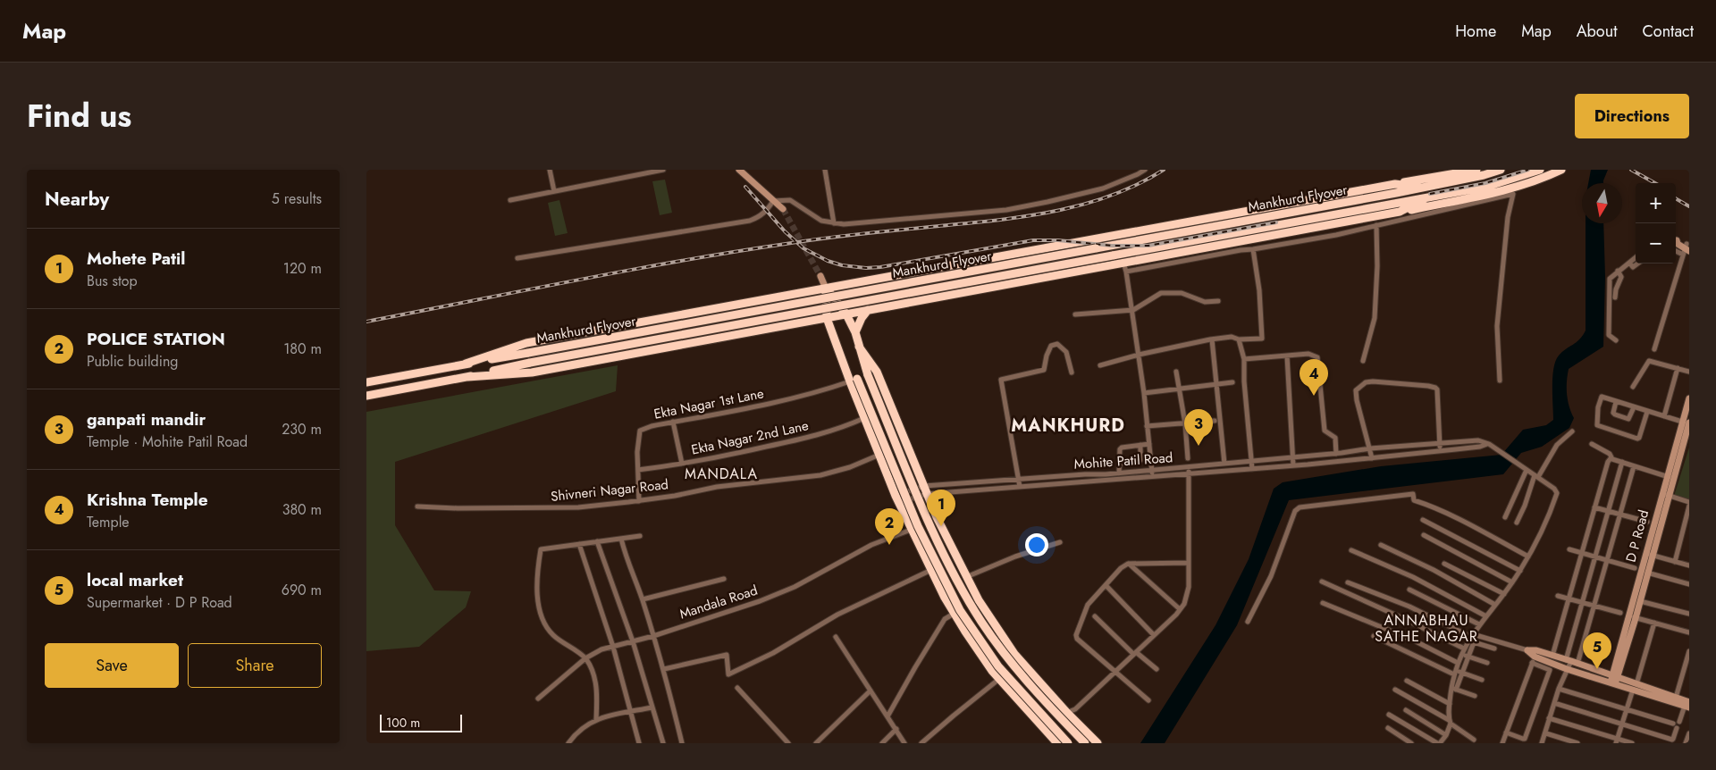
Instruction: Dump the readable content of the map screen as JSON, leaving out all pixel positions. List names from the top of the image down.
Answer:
{
  "streets": {
    "highway": ["Mankhurd Flyover"],
    "street": [
      "Ekta Nagar 1st Lane",
      "Ekta Nagar 2nd Lane",
      "Mohite Patil Road",
      "Shivneri Nagar Road",
      "D P Road",
      "Mandala Road"
    ]
  },
  "crossings": [
    ["Ekta Nagar 1st Lane", "Ekta Nagar 2nd Lane"],
    ["Ekta Nagar 1st Lane", "Shivneri Nagar Road"]
  ],
  "districts": ["MANKHURD", "MANDALA", "ANNABHAU SATHE NAGAR"],
  "scale_bar": "100 m",
  "north": "bottom",
  "page": {
    "header": "Map",
    "nav": [
      "Home",
      "Map",
      "About",
      "Contact"
    ],
    "title": "Find us",
    "buttons": [
      "Directions",
      ["Save", "Share"]
    ],
    "heading": ["Nearby", "5 results"],
    "map_buttons": ["+", "−"],
    "list": [
      {
        "mark": "1",
        "name": "Mohete Patil",
        "note": "Bus stop",
        "value": "120 m"
      },
      {
        "mark": "2",
        "name": "POLICE STATION",
        "note": "Public building",
        "value": "180 m"
      },
      {
        "mark": "3",
        "name": "ganpati mandir",
        "note": "Temple · Mohite Patil Road",
        "value": "230 m"
      },
      {
        "mark": "4",
        "name": "Krishna Temple",
        "note": "Temple",
        "value": "380 m"
      },
      {
        "mark": "5",
        "name": "local market",
        "note": "Supermarket · D P Road",
        "value": "690 m"
      }
    ],
    "pins": [
      "4",
      "3",
      "1",
      "2",
      "5"
    ],
    "scale": "100 m"
  }
}
